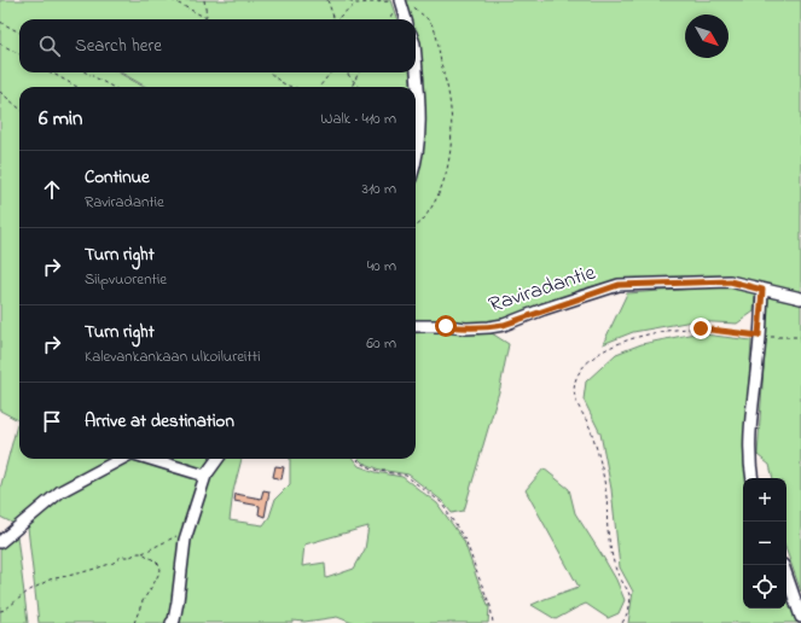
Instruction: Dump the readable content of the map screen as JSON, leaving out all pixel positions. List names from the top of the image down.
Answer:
{
  "streets": {
    "street": ["Raviradantie"]
  },
  "north": "bottom right",
  "page": {
    "search": "Search here",
    "heading": ["6 min", "Walk · 410 m"],
    "list": [
      ["Continue", "Raviradantie", "310 m"],
      ["Turn right", "Siipvuorentie", "40 m"],
      ["Turn right", "Kalevankankaan ulkoilureitti", "60 m"],
      "Arrive at destination"
    ],
    "map_buttons": ["+", "−"]
  }
}
